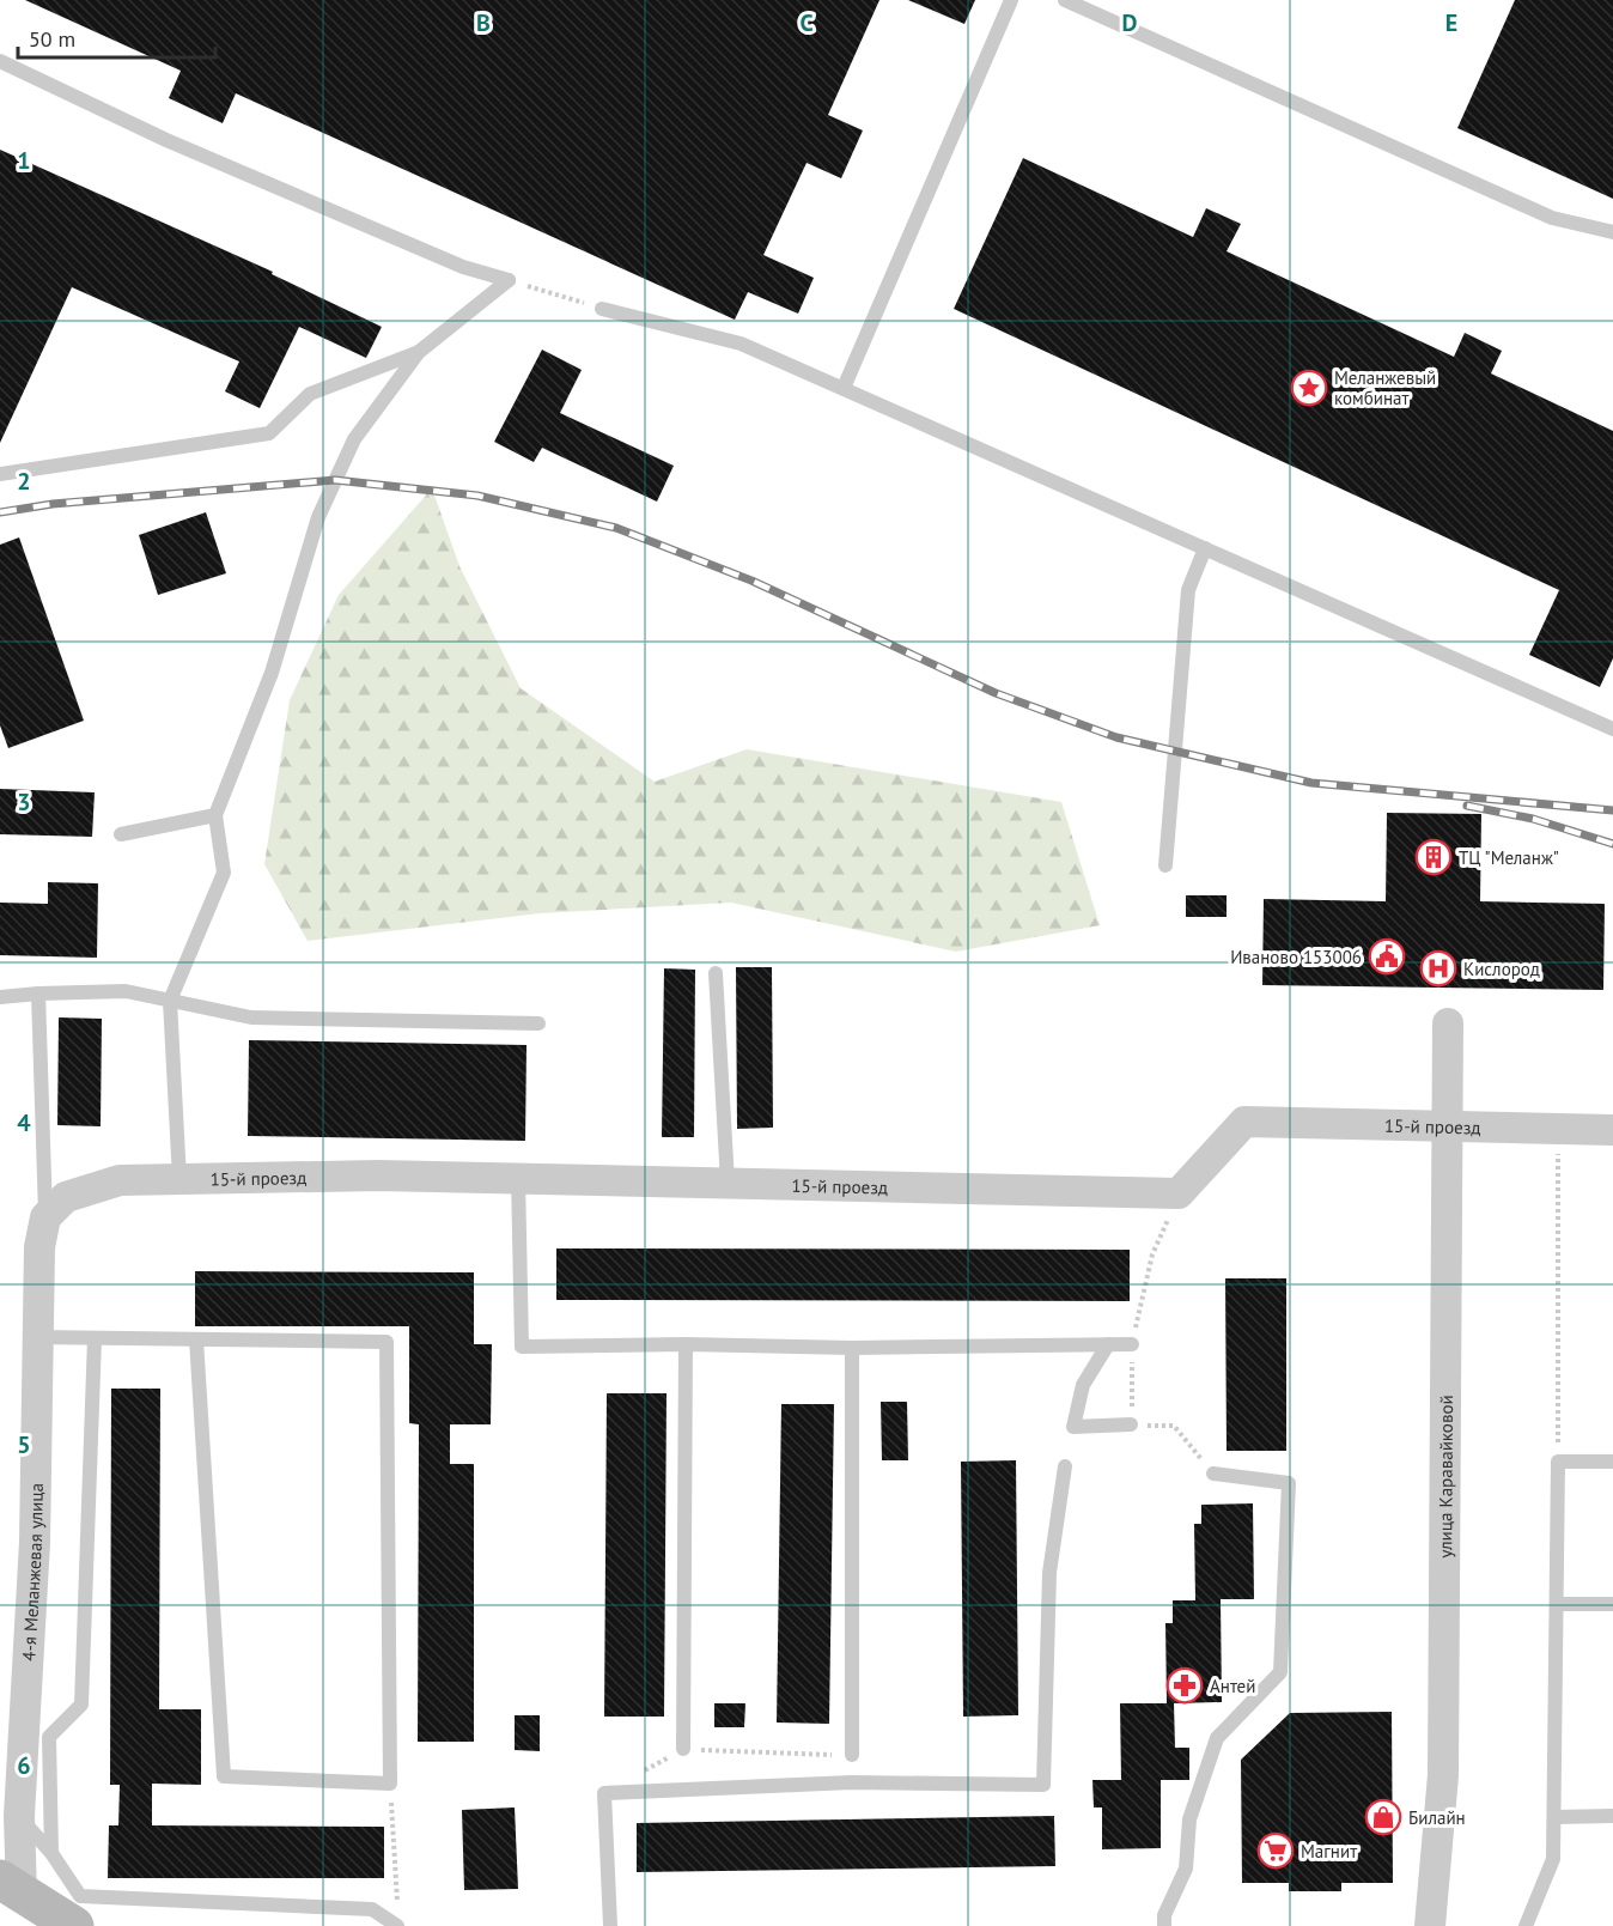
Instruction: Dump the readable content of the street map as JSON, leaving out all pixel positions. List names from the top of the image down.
{
  "streets": {
    "street": ["15-й проезд", "улица Каравайковой", "4-я Меланжевая улица"]
  },
  "crossings": [
    ["15-й проезд", "улица Каравайковой"],
    ["15-й проезд", "4-я Меланжевая улица"]
  ],
  "places": {
    "place": ["Меланжевый комбинат"],
    "building": ["ТЦ \"Меланж\""],
    "public building": ["Иваново 153006"],
    "hospital": ["Кислород"],
    "pharmacy": ["Антей"],
    "shop": ["Билайн"],
    "supermarket": ["Магнит"]
  },
  "scale_bar": "50 m",
  "grid": {
    "columns": [
      "B",
      "C",
      "D",
      "E"
    ],
    "rows": [
      "1",
      "2",
      "3",
      "4",
      "5",
      "6"
    ]
  }
}
